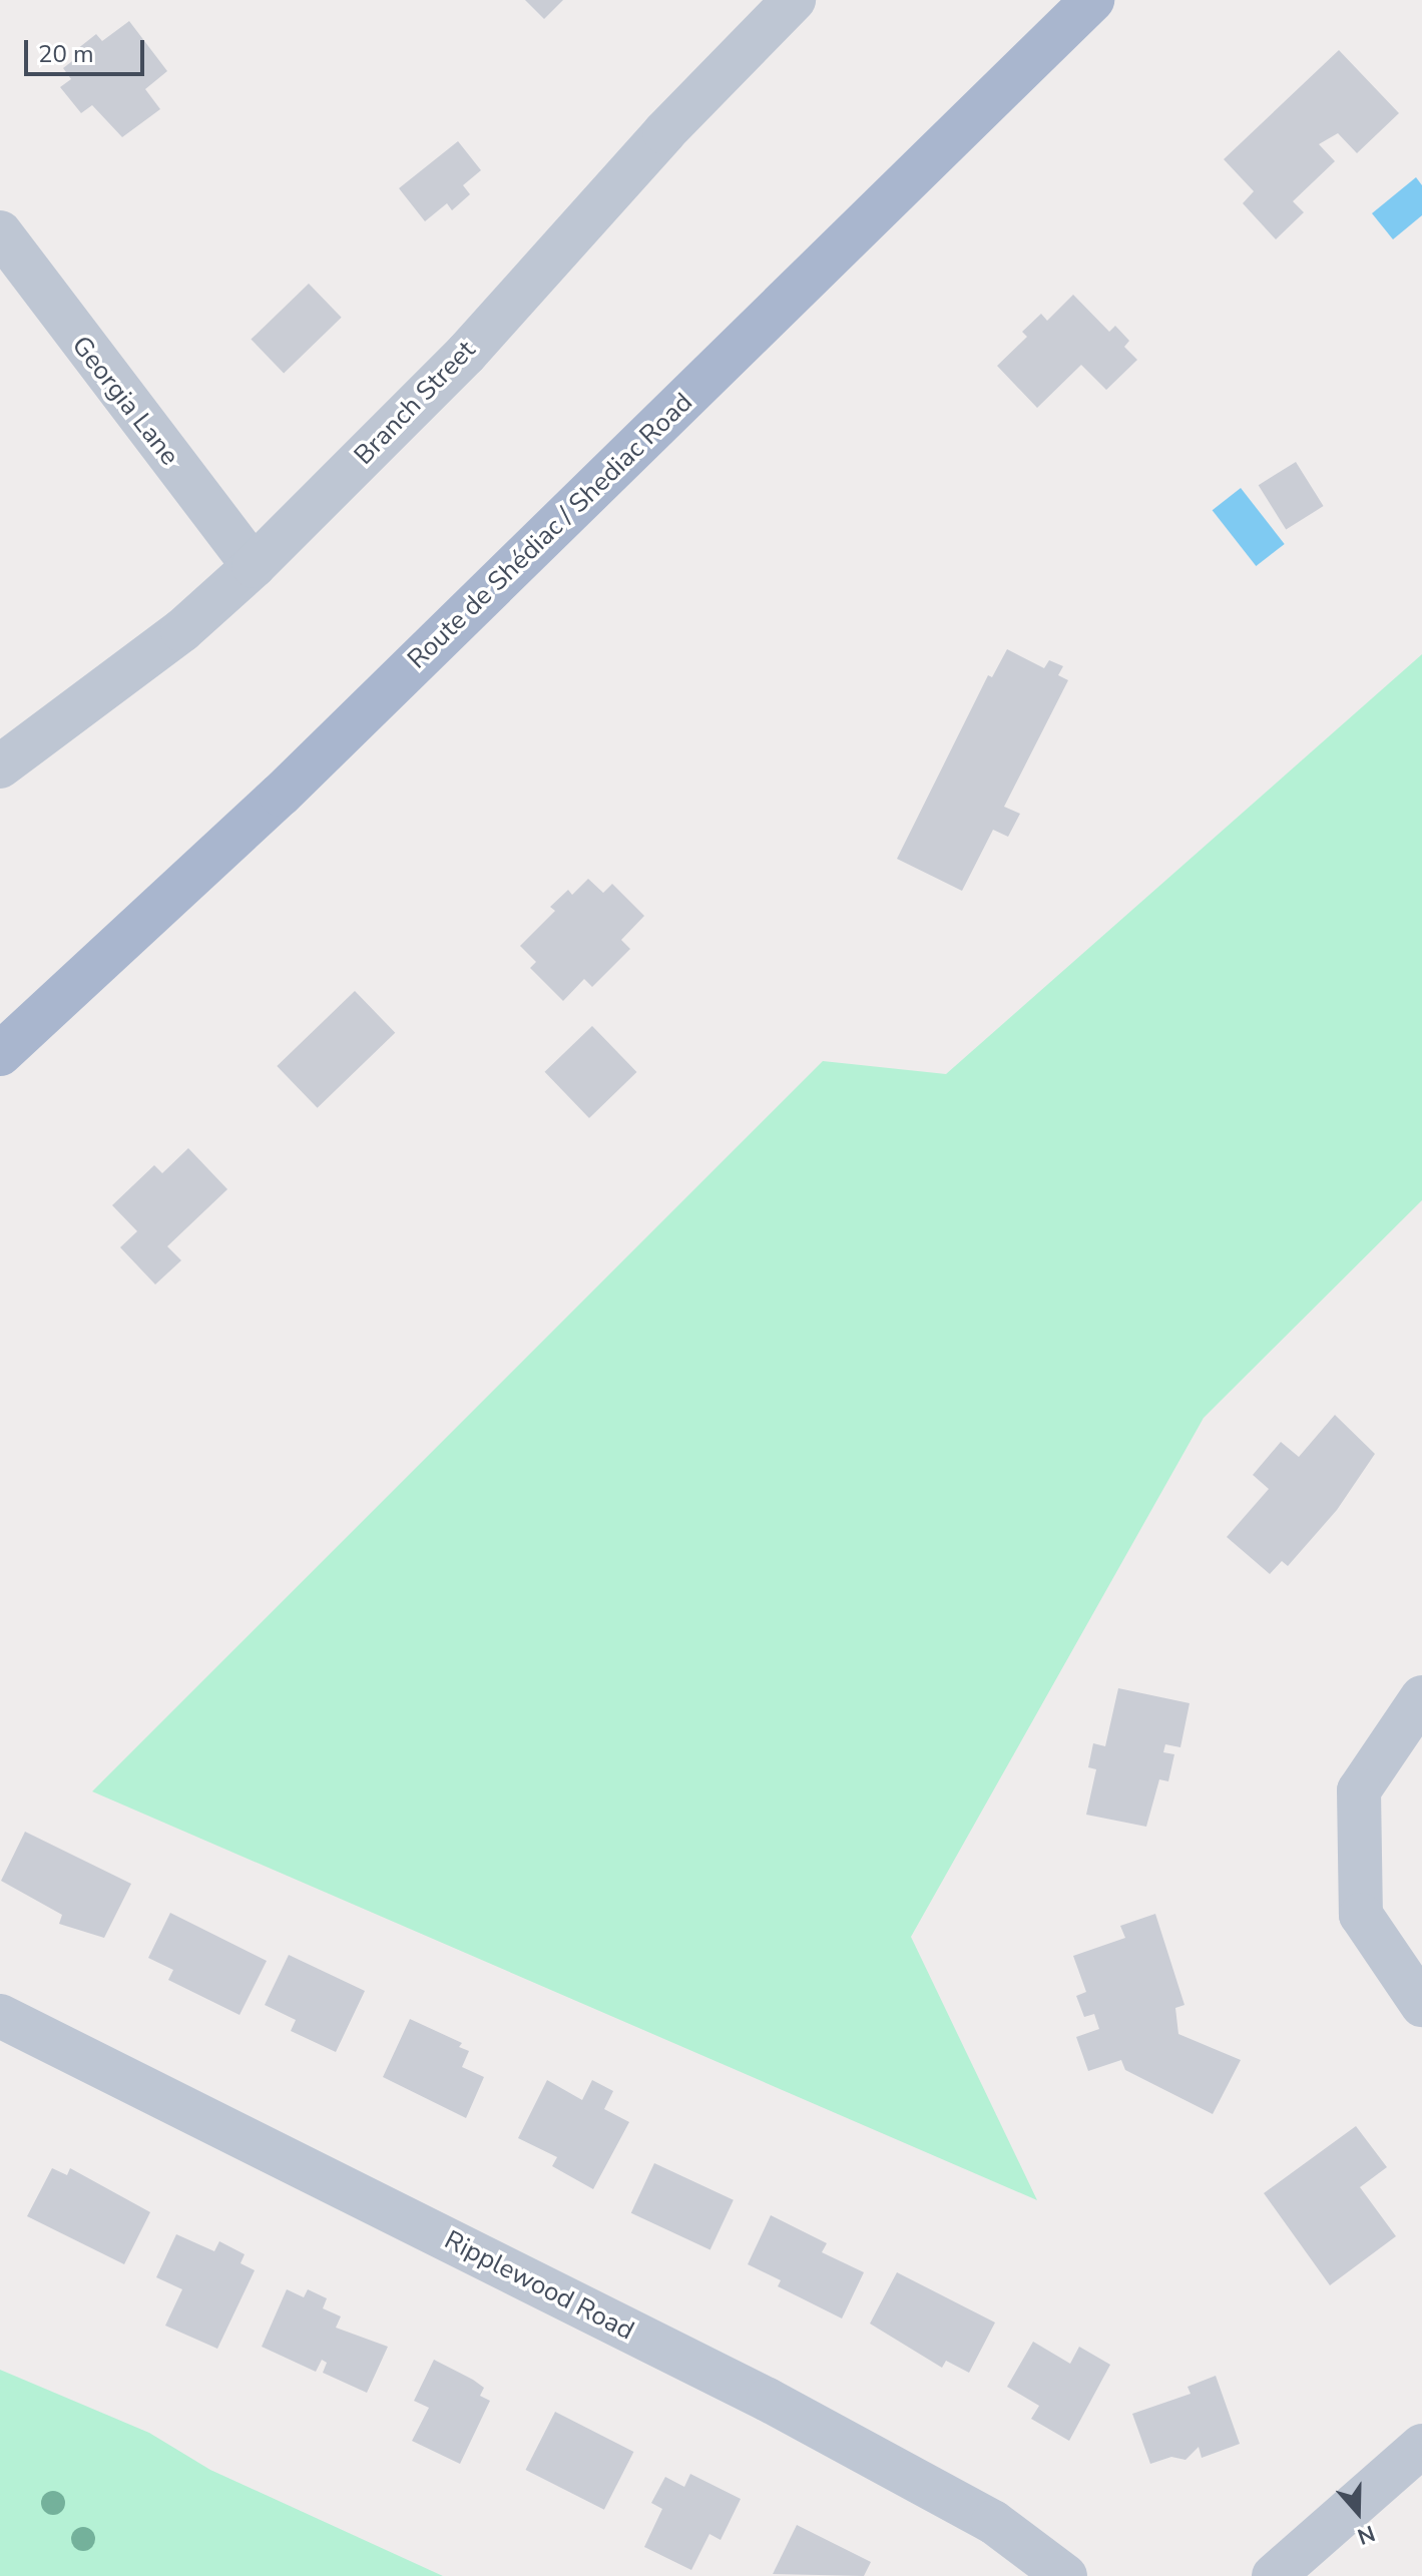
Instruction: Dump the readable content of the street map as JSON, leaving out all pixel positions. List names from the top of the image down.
{
  "streets": {
    "main road": ["Route de Shédiac / Shediac Road"],
    "street": ["Georgia Lane", "Branch Street", "Ripplewood Road"]
  },
  "crossings": [
    ["Georgia Lane", "Branch Street"]
  ],
  "scale_bar": "20 m",
  "north": "bottom"
}
